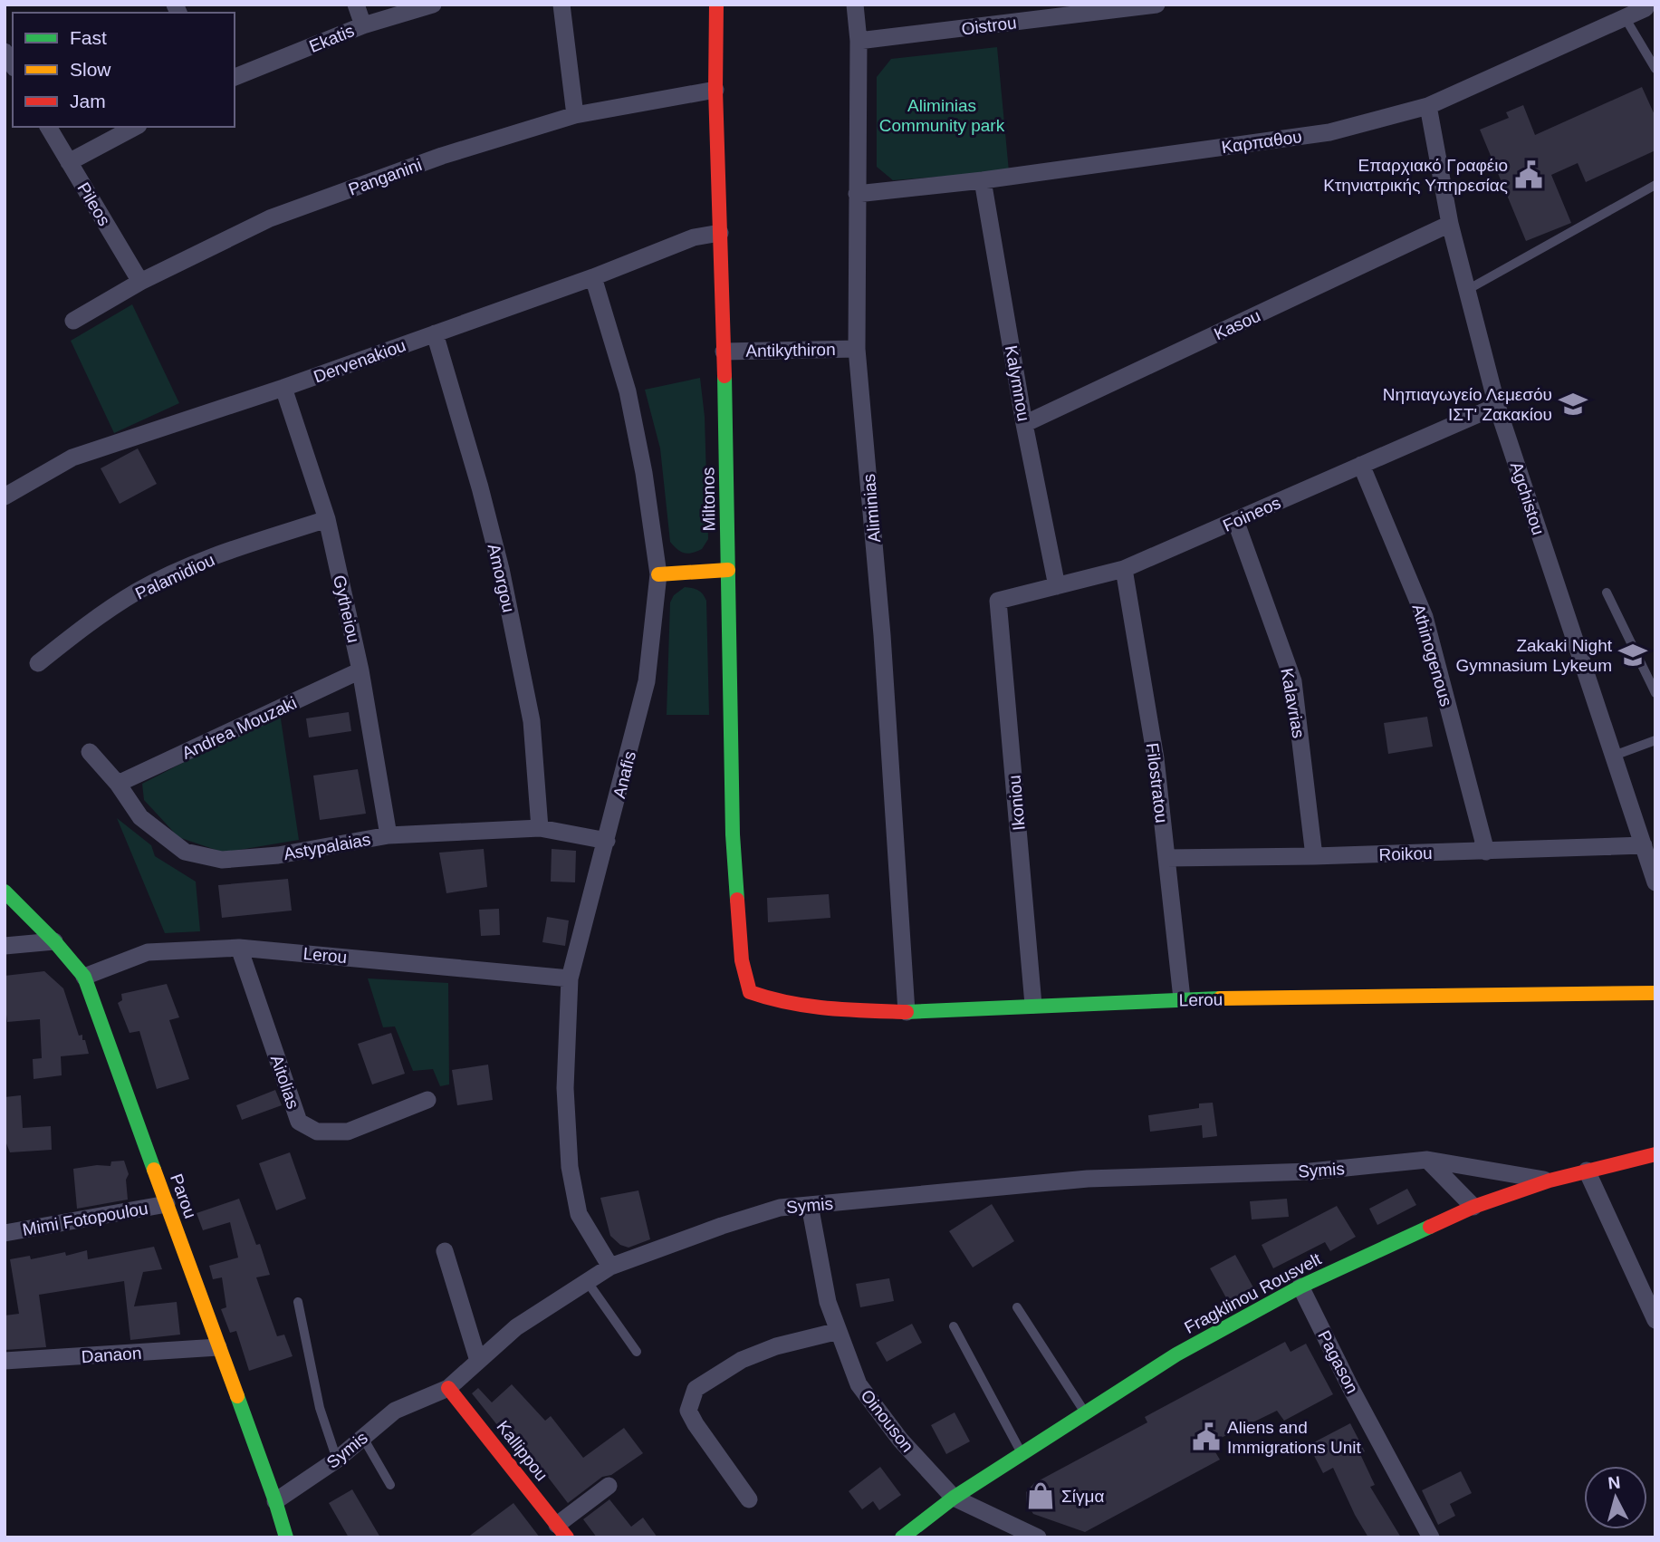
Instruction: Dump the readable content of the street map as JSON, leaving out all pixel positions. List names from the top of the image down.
{
  "streets": {
    "street": [
      "Oistrou",
      "Ekatis",
      "Καρπαθου",
      "Panganini",
      "Pileos",
      "Kasou",
      "Antikythiron",
      "Dervenakiou",
      "Kalymnou",
      "Agchistou",
      "Miltonos",
      "Aliminias",
      "Foineos",
      "Palamidiou",
      "Amorgou",
      "Gytheiou",
      "Athinogenous",
      "Kalavrias",
      "Andrea Mouzaki",
      "Anafis",
      "Filostratou",
      "Ikoniou",
      "Astypalaias",
      "Roikou",
      "Lerou",
      "Aitolias",
      "Symis",
      "Parou",
      "Mimi Fotopoulou",
      "Fragklinou Rousvelt",
      "Danaon",
      "Pagason",
      "Oinouson",
      "Kallippou"
    ]
  },
  "crossings": [
    ["Oistrou", "Aliminias"],
    ["Καρπαθου", "Kalymnou"],
    ["Καρπαθου", "Agchistou"],
    ["Καρπαθου", "Aliminias"],
    ["Panganini", "Pileos"],
    ["Panganini", "Miltonos"],
    ["Kasou", "Kalymnou"],
    ["Kasou", "Agchistou"],
    ["Antikythiron", "Miltonos"],
    ["Antikythiron", "Aliminias"],
    ["Dervenakiou", "Miltonos"],
    ["Dervenakiou", "Amorgou"],
    ["Dervenakiou", "Gytheiou"],
    ["Dervenakiou", "Anafis"],
    ["Kalymnou", "Foineos"],
    ["Agchistou", "Foineos"],
    ["Agchistou", "Roikou"],
    ["Miltonos", "Lerou"],
    ["Aliminias", "Lerou"],
    ["Foineos", "Athinogenous"],
    ["Foineos", "Kalavrias"],
    ["Foineos", "Filostratou"],
    ["Foineos", "Ikoniou"],
    ["Palamidiou", "Gytheiou"],
    ["Amorgou", "Astypalaias"],
    ["Gytheiou", "Andrea Mouzaki"],
    ["Gytheiou", "Astypalaias"],
    ["Athinogenous", "Roikou"],
    ["Kalavrias", "Roikou"],
    ["Andrea Mouzaki", "Astypalaias"],
    ["Anafis", "Astypalaias"],
    ["Anafis", "Lerou"],
    ["Anafis", "Symis"],
    ["Filostratou", "Roikou"],
    ["Filostratou", "Lerou"],
    ["Ikoniou", "Lerou"],
    ["Lerou", "Aitolias"],
    ["Lerou", "Parou"],
    ["Symis", "Parou"],
    ["Symis", "Fragklinou Rousvelt"],
    ["Symis", "Oinouson"],
    ["Symis", "Kallippou"],
    ["Parou", "Mimi Fotopoulou"],
    ["Parou", "Danaon"],
    ["Fragklinou Rousvelt", "Pagason"],
    ["Fragklinou Rousvelt", "Oinouson"]
  ],
  "parks": ["Aliminias Community park"],
  "places": {
    "public building": ["Επαρχιακό Γραφέιο Κτηνιατρικής Υπηρεσίας", "Aliens and Immigrations Unit"],
    "school or university": ["Νηπιαγωγείο Λεμεσόυ ΙΣΤ' Ζακακίου", "Zakaki Night Gymnasium Lykeum"],
    "shop": ["Σίγμα"]
  },
  "legend": ["Fast", "Slow", "Jam"],
  "north": "top"
}
